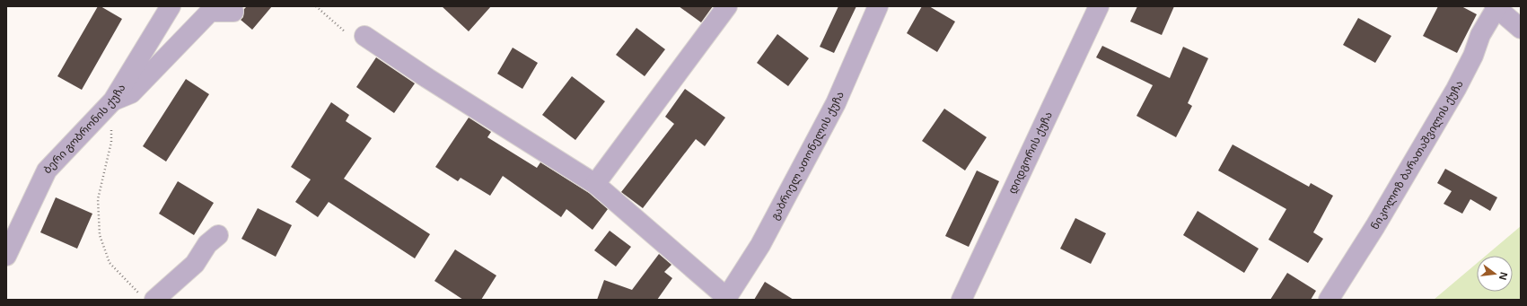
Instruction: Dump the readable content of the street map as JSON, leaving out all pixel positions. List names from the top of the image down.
{
  "streets": {
    "street": [
      "ბერი გობრონის ქუჩა",
      "დიდგორის ქუჩა",
      "ნიკოლოზ ბარათაშვილის ქუჩა",
      "გაბრიელ ათონელის ქუჩა"
    ]
  },
  "north": "right"
}
